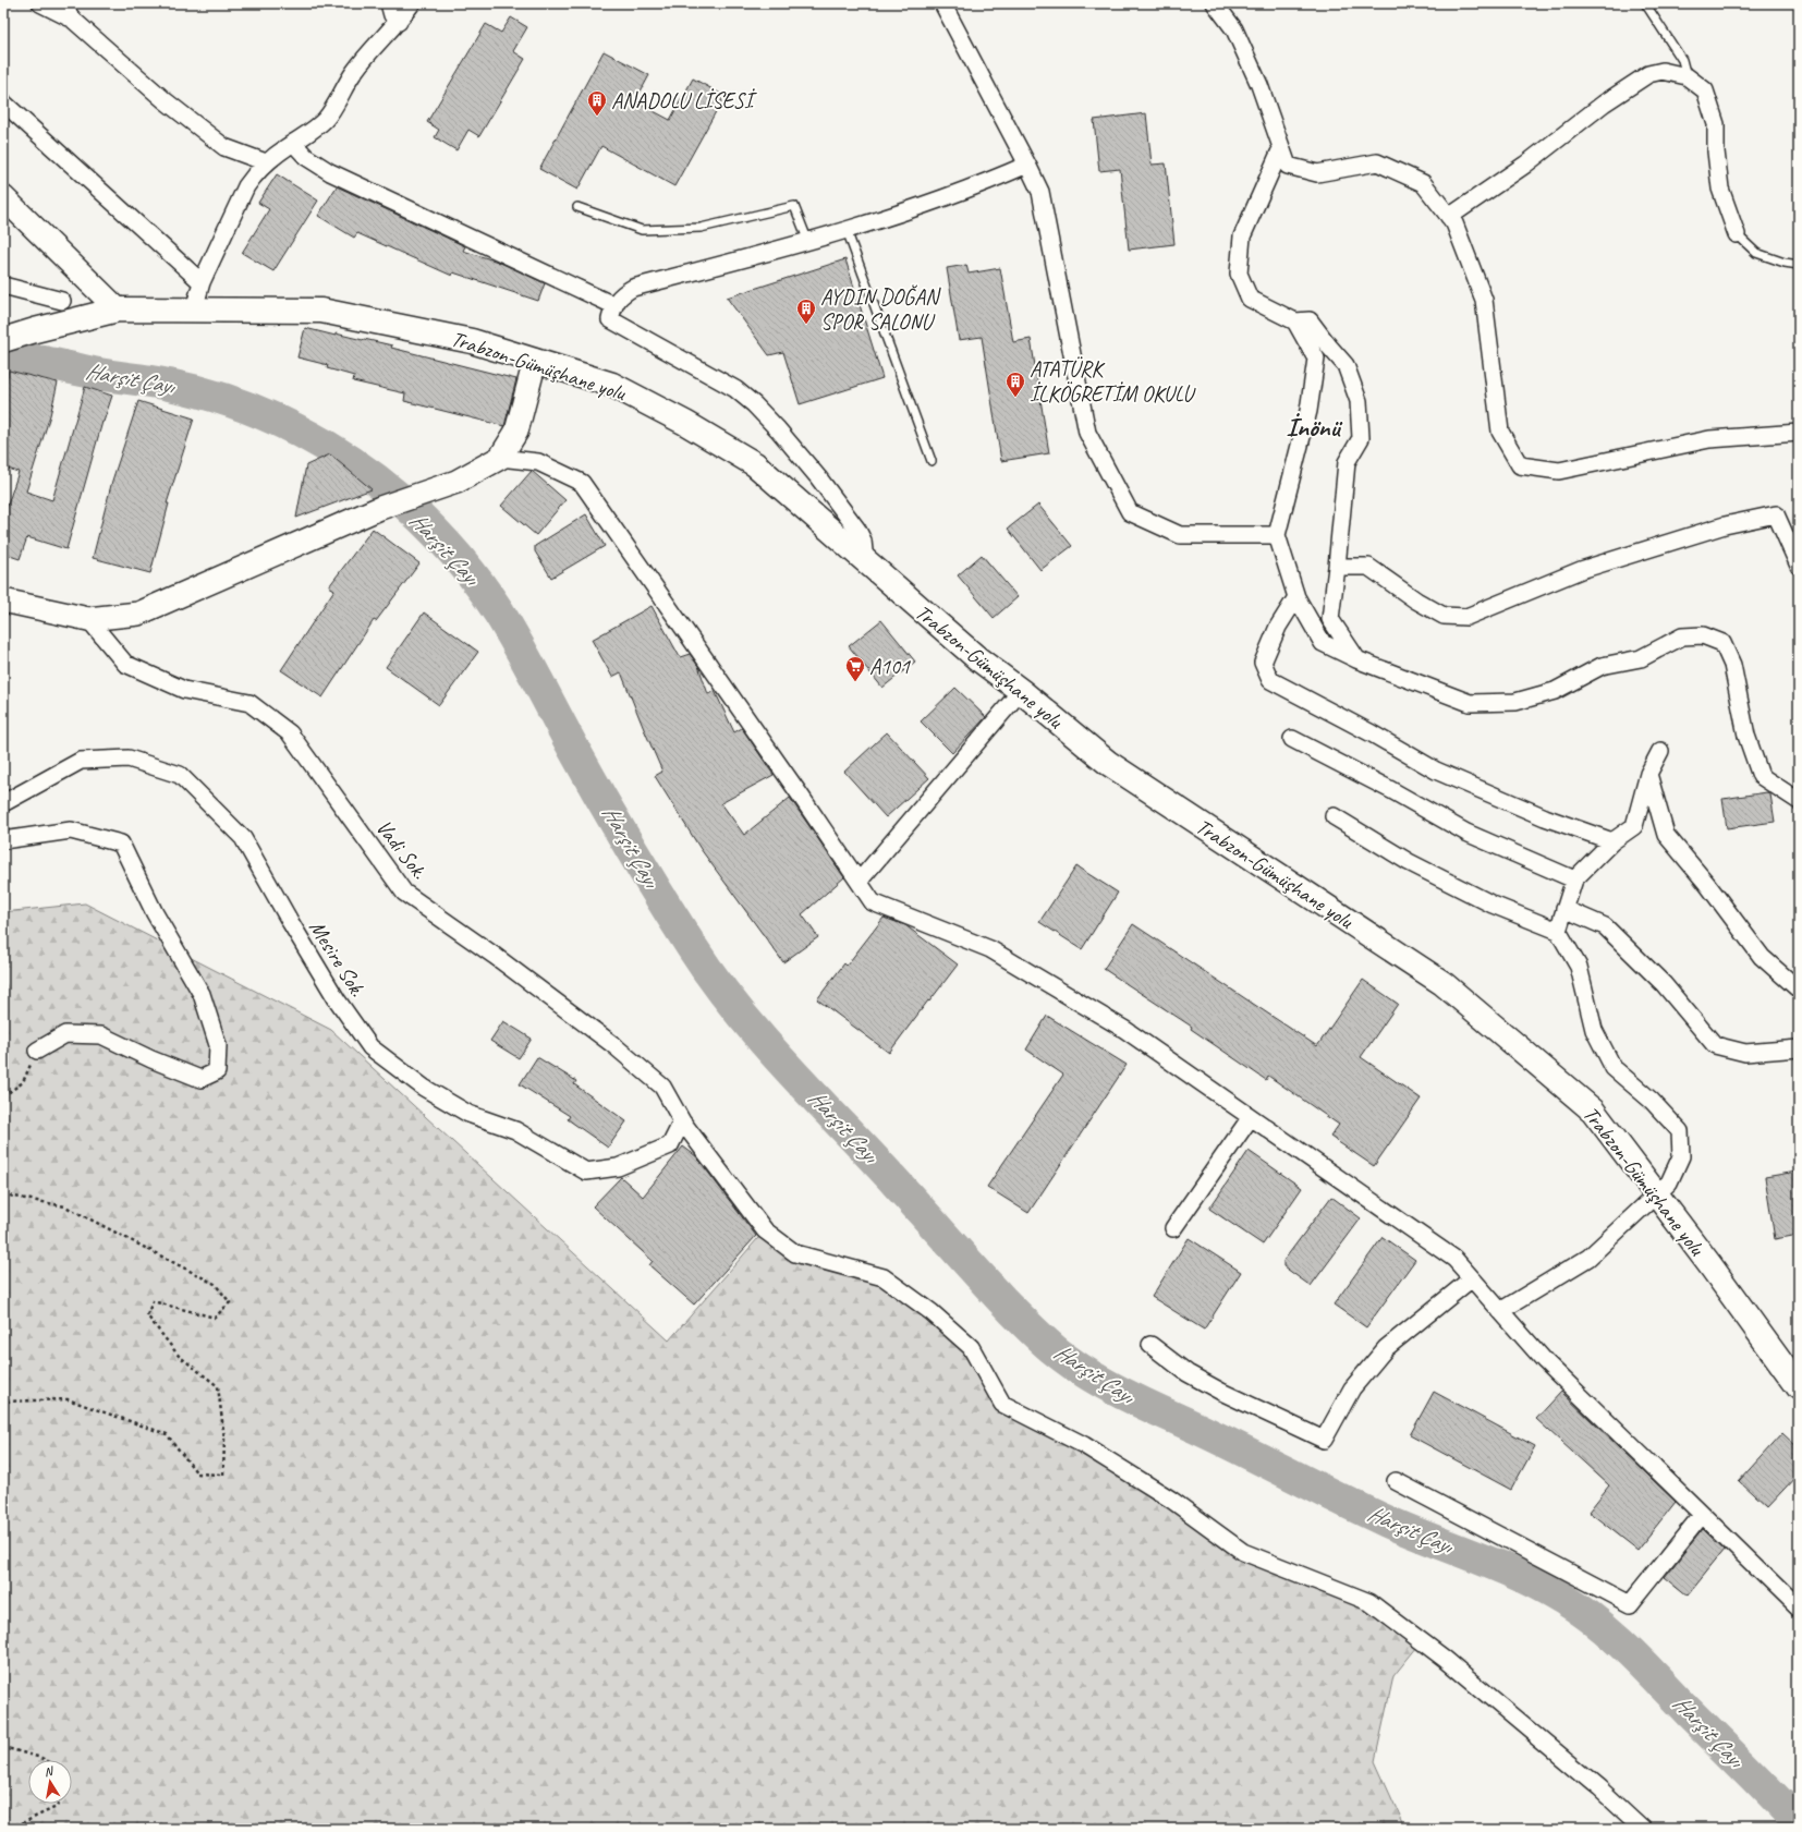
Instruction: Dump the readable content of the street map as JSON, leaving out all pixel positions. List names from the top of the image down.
{
  "streets": {
    "main road": ["Trabzon-Gümüşhane yolu"],
    "street": ["Vadi Sok.", "Mesire Sok."]
  },
  "crossings": [
    ["Vadi Sok.", "Mesire Sok."]
  ],
  "districts": ["İnönü"],
  "water": ["Harşit Çayı"],
  "places": {
    "building": ["ANADOLU LİSESİ", "AYDIN DOĞAN SPOR SALONU", "ATATÜRK İLKÖGRETİM OKULU"],
    "supermarket": ["A101"]
  },
  "north": "top"
}
